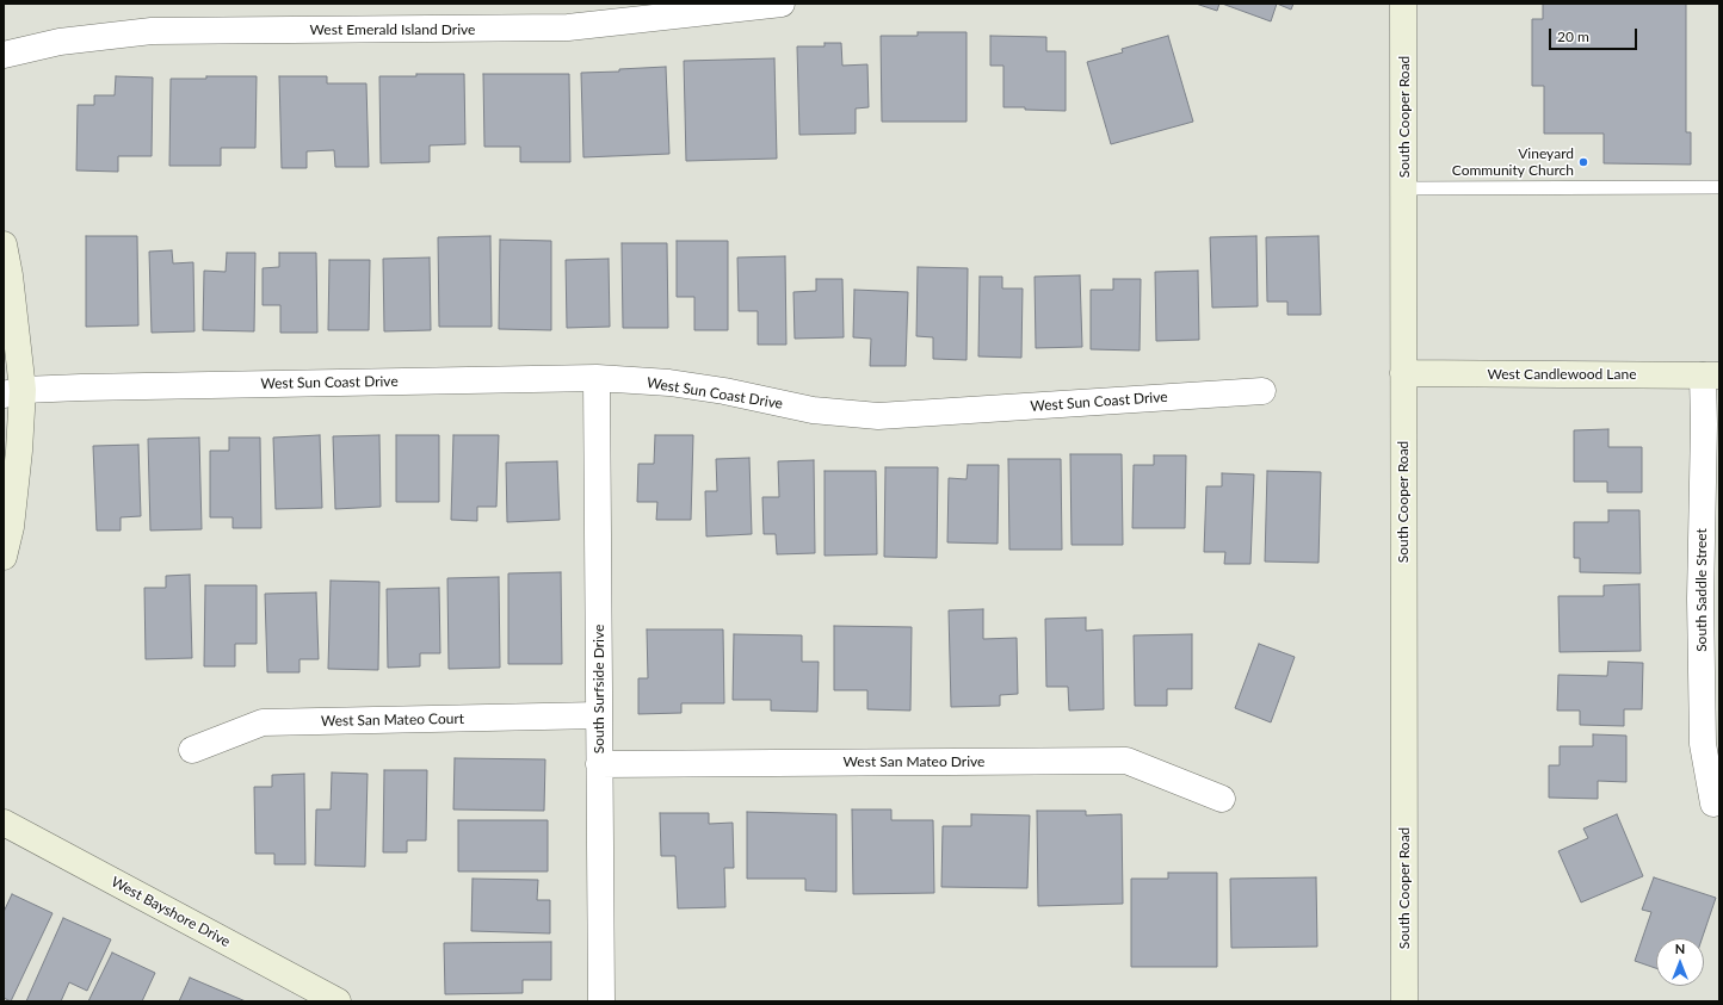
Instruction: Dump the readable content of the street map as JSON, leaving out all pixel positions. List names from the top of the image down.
{
  "streets": {
    "main road": ["South Cooper Road", "West Candlewood Lane", "West Bayshore Drive"],
    "street": [
      "West Emerald Island Drive",
      "West Sun Coast Drive",
      "South Saddle Street",
      "South Surfside Drive",
      "West San Mateo Court",
      "West San Mateo Drive"
    ]
  },
  "crossings": [
    ["South Cooper Road", "West Candlewood Lane"],
    ["West Candlewood Lane", "South Saddle Street"],
    ["West Sun Coast Drive", "South Surfside Drive"],
    ["South Surfside Drive", "West San Mateo Court"],
    ["South Surfside Drive", "West San Mateo Drive"]
  ],
  "places": ["Vineyard Community Church"],
  "scale_bar": "20 m",
  "north": "top"
}
